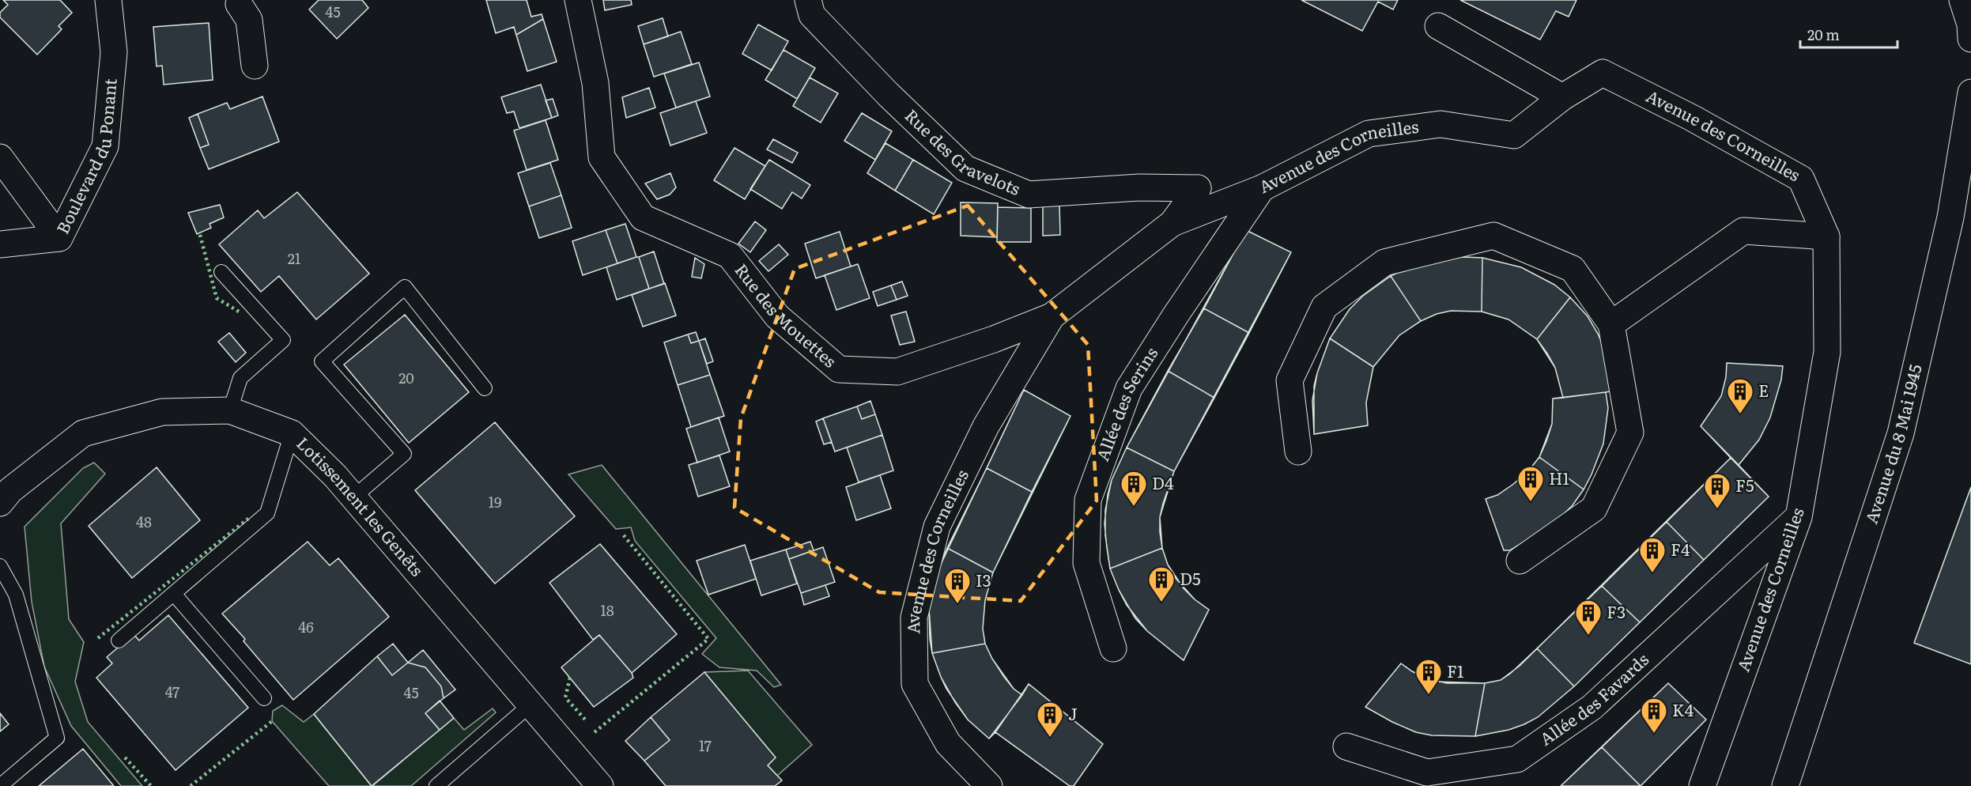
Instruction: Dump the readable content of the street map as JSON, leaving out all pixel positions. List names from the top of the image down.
{
  "streets": {
    "street": [
      "Avenue des Corneilles",
      "Rue des Gravelots",
      "Boulevard du Ponant",
      "Rue des Mouettes",
      "Allée des Serins",
      "Avenue du 8 Mai 1945",
      "Lotissement les Genêts",
      "Allée des Favards"
    ]
  },
  "crossings": [
    ["Avenue des Corneilles", "Rue des Mouettes"],
    ["Avenue des Corneilles", "Allée des Serins"],
    ["Avenue des Corneilles", "Allée des Favards"],
    ["Rue des Gravelots", "Rue des Mouettes"]
  ],
  "places": {
    "building": [
      "E",
      "H1",
      "D4",
      "F5",
      "F4",
      "D5",
      "I3",
      "F3",
      "F1",
      "K4",
      "J"
    ]
  },
  "house_numbers": [
    "45",
    "21",
    "20",
    "19",
    "48",
    "18",
    "46",
    "47",
    "45",
    "17"
  ],
  "scale_bar": "20 m"
}
